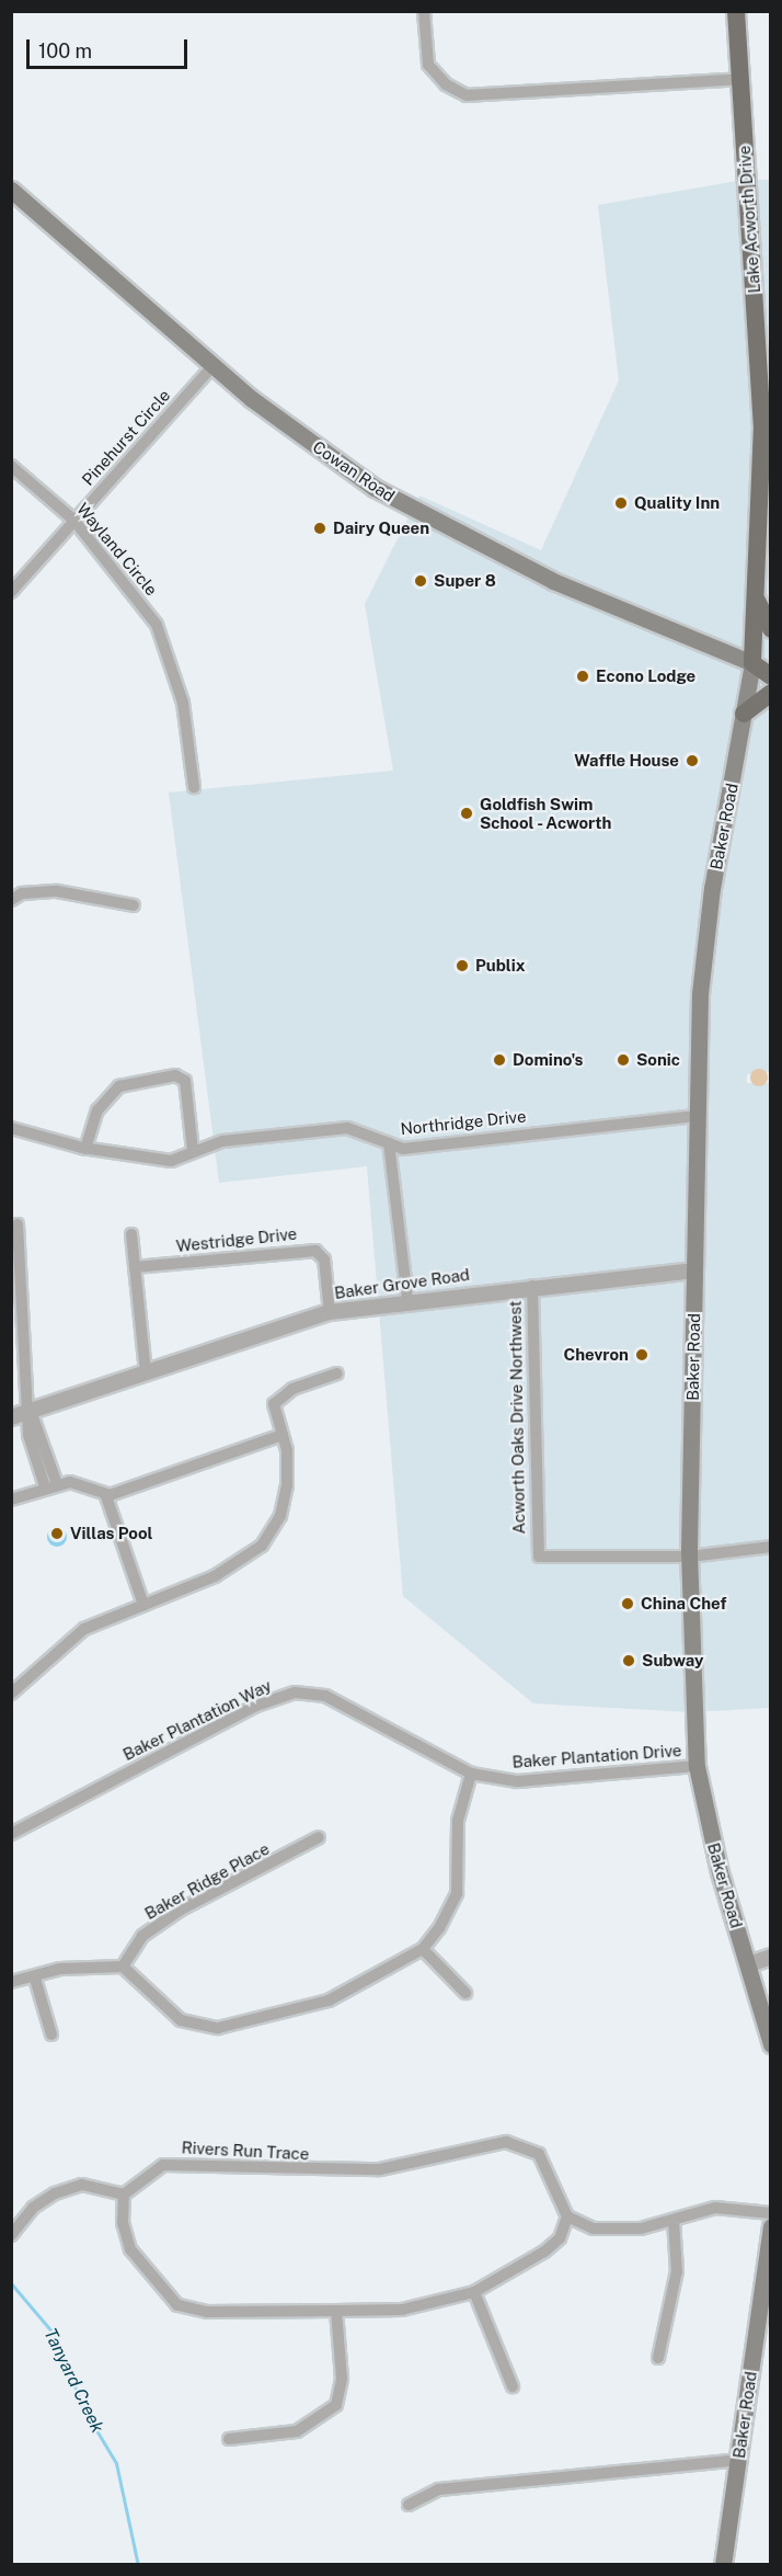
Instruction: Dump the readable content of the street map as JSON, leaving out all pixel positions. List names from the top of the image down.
{
  "streets": {
    "main road": ["Lake Acworth Drive", "Cowan Road", "Baker Road"],
    "street": [
      "Pinehurst Circle",
      "Wayland Circle",
      "Northridge Drive",
      "Westridge Drive",
      "Baker Grove Road",
      "Acworth Oaks Drive Northwest",
      "Baker Plantation Way",
      "Baker Plantation Drive",
      "Baker Ridge Place",
      "Rivers Run Trace"
    ]
  },
  "crossings": [
    ["Lake Acworth Drive", "Cowan Road"],
    ["Lake Acworth Drive", "Baker Road"],
    ["Pinehurst Circle", "Cowan Road"],
    ["Pinehurst Circle", "Wayland Circle"],
    ["Cowan Road", "Baker Road"],
    ["Baker Road", "Northridge Drive"],
    ["Baker Road", "Baker Grove Road"],
    ["Baker Road", "Acworth Oaks Drive Northwest"],
    ["Baker Road", "Baker Plantation Drive"],
    ["Northridge Drive", "Baker Grove Road"],
    ["Westridge Drive", "Baker Grove Road"],
    ["Baker Grove Road", "Acworth Oaks Drive Northwest"],
    ["Baker Plantation Way", "Baker Plantation Drive"]
  ],
  "water": ["Tanyard Creek"],
  "places": [
    "Quality Inn",
    "Dairy Queen",
    "Super 8",
    "Econo Lodge",
    "Waffle House",
    "Goldfish Swim School - Acworth",
    "Publix",
    "Domino's",
    "Sonic",
    "Chevron",
    "Villas Pool",
    "China Chef",
    "Subway"
  ],
  "scale_bar": "100 m"
}
